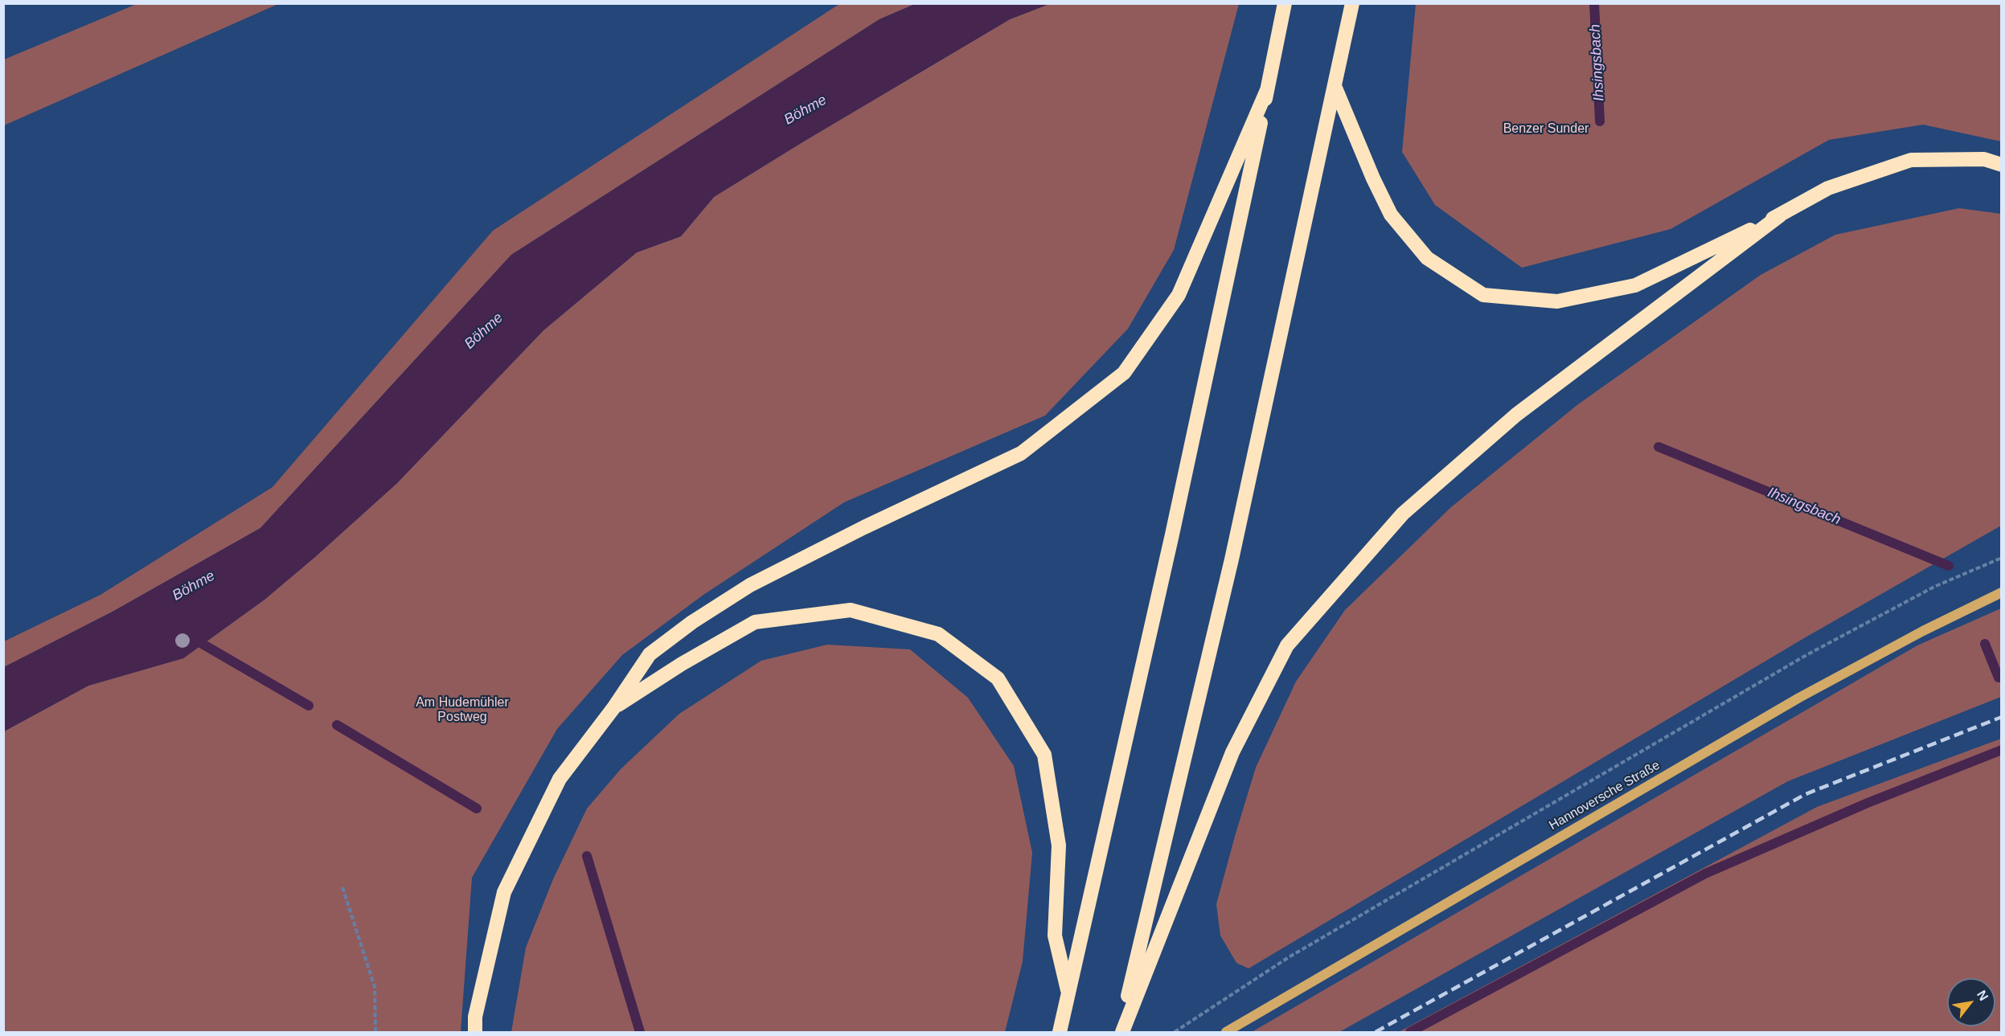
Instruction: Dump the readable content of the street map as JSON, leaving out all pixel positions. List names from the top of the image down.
{
  "streets": {
    "main road": ["Hannoversche Straße"]
  },
  "water": ["Ihsingsbach", "Böhme"],
  "parks": ["Benzer Sunder", "Am Hudemühler Postweg"],
  "north": "top right"
}
